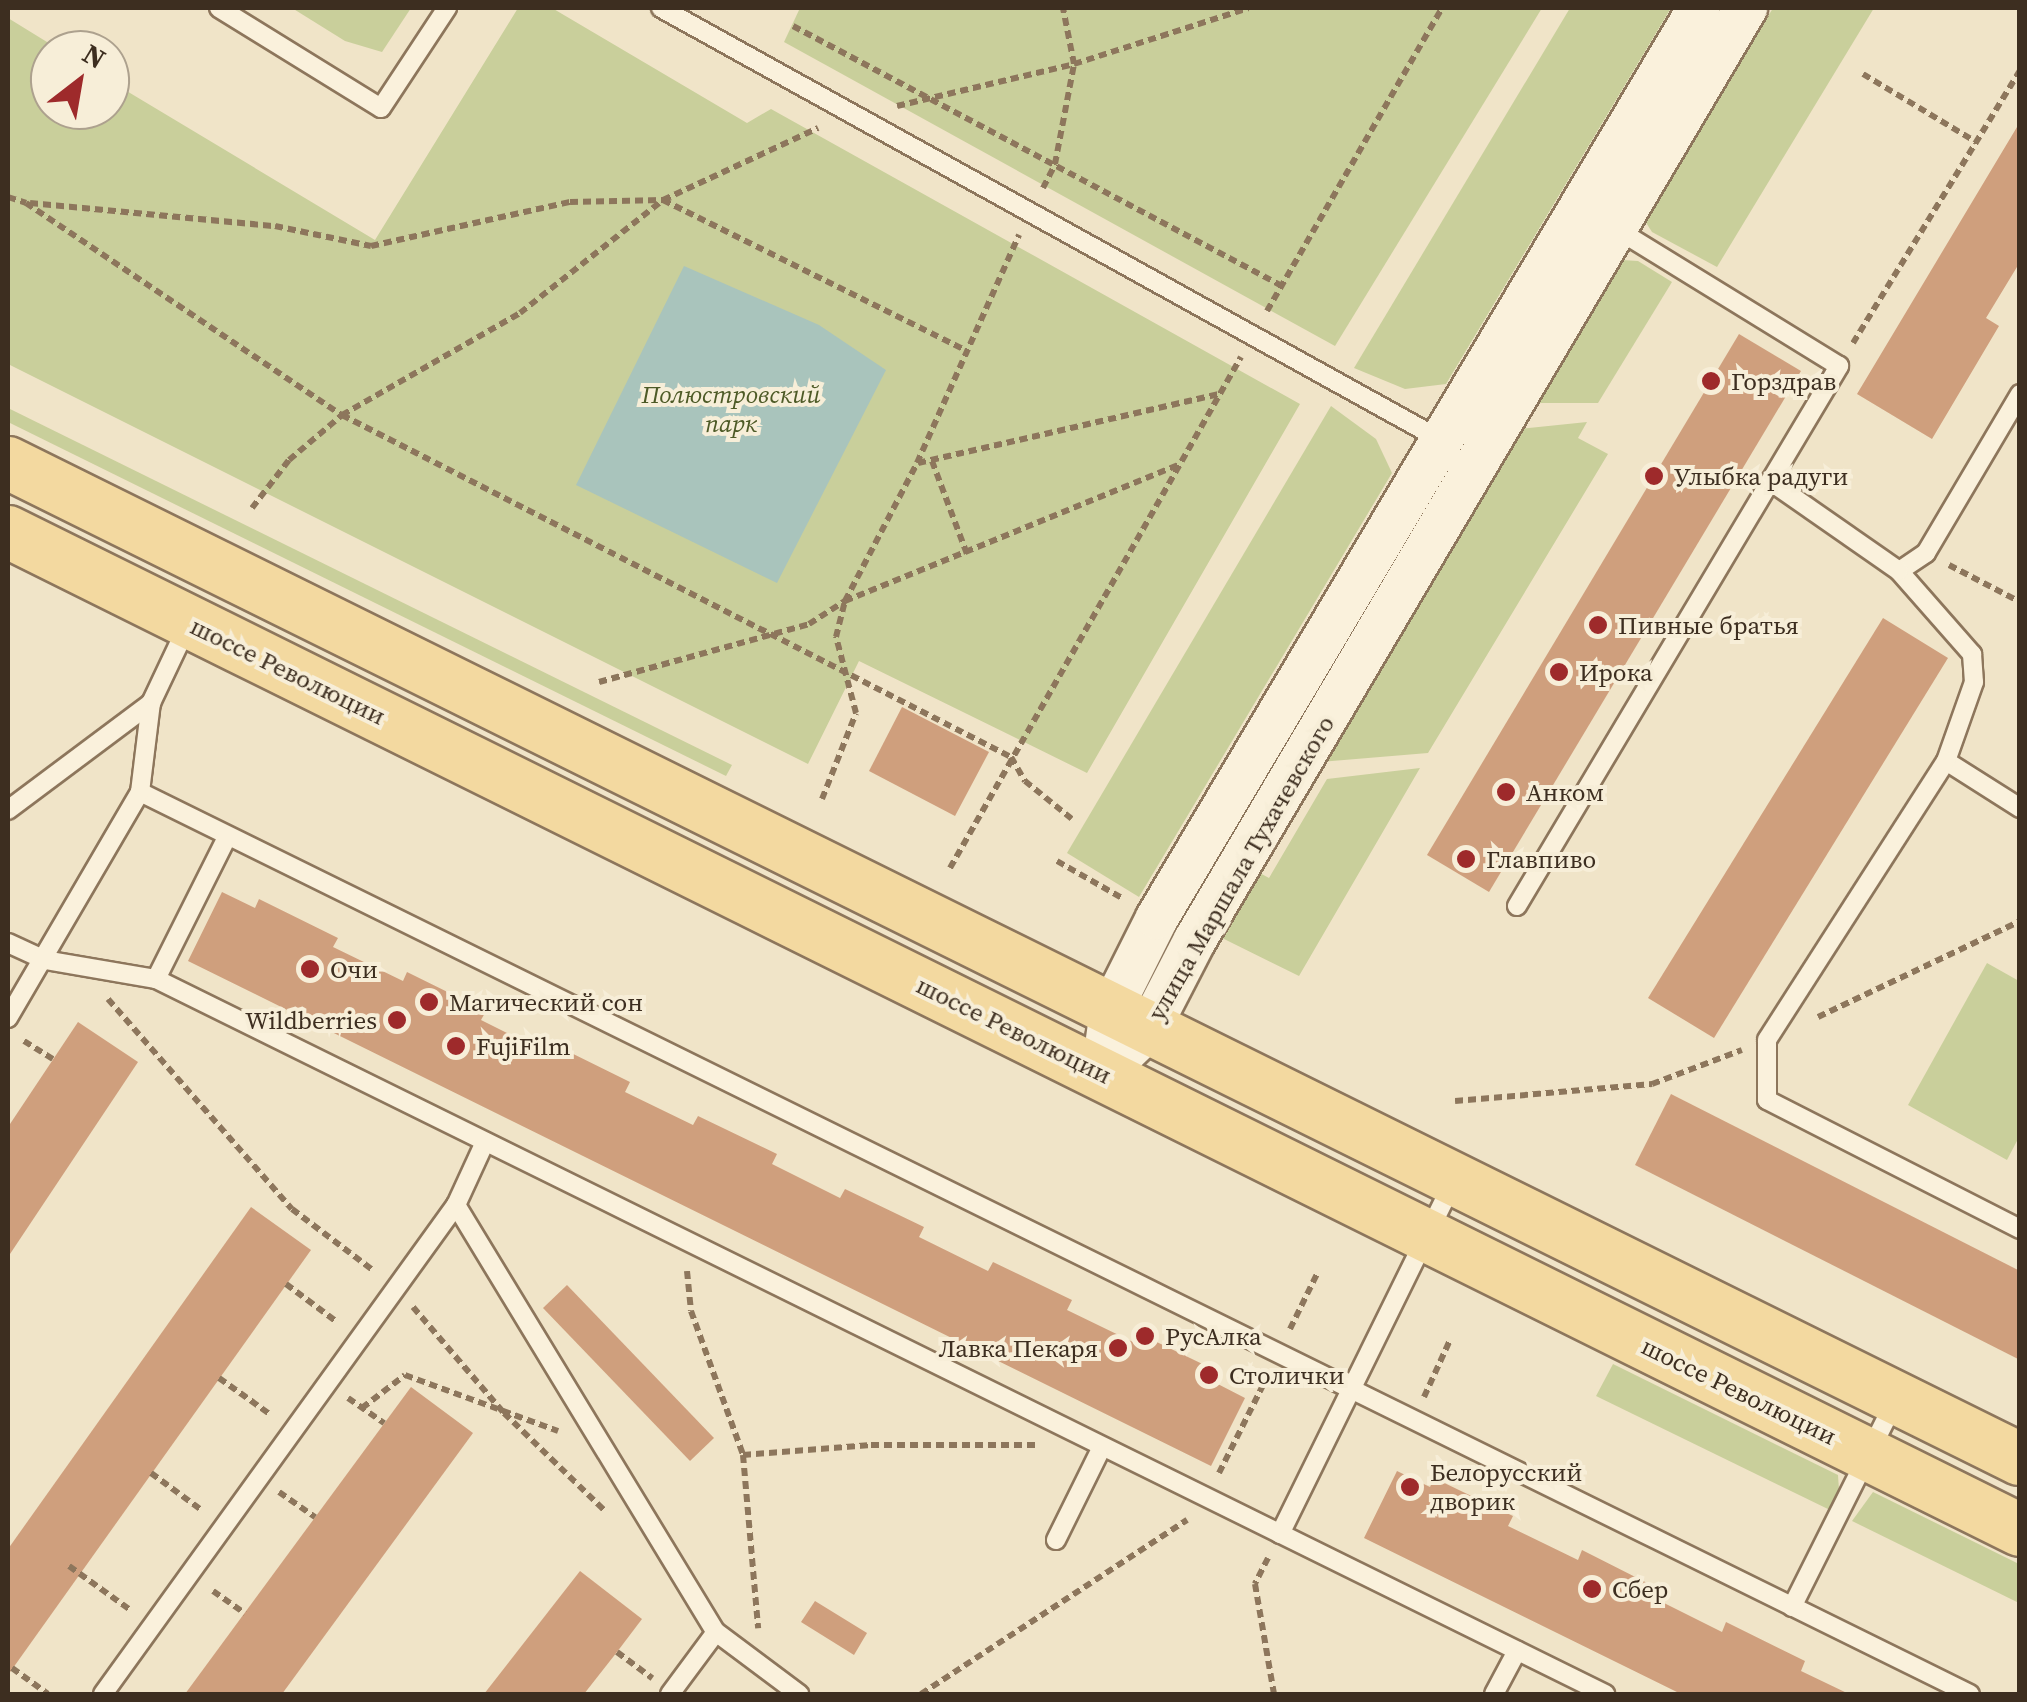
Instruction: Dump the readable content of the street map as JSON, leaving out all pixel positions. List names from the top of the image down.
{
  "streets": {
    "main road": ["шоссе Революции"],
    "street": ["улица Маршала Тухачевского"]
  },
  "crossings": [
    ["шоссе Революции", "улица Маршала Тухачевского"]
  ],
  "parks": ["Полюстровский парк"],
  "places": [
    "Горздрав",
    "Улыбка радуги",
    "Пивные братья",
    "Ирока",
    "Анком",
    "Главпиво",
    "Очи",
    "Магический сон",
    "Wildberries",
    "FujiFilm",
    "РусАлка",
    "Лавка Пекаря",
    "Столички",
    "Белорусский дворик",
    "Сбер"
  ],
  "north": "top right"
}
